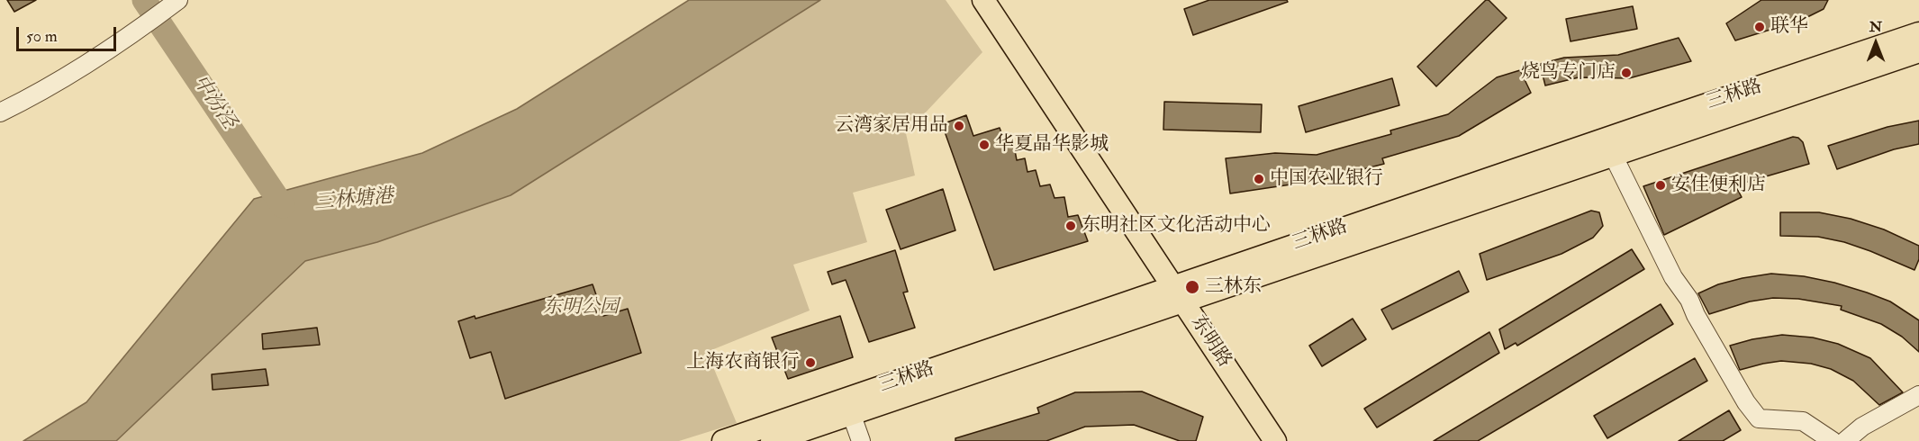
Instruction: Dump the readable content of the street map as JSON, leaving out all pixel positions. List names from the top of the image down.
{
  "streets": {
    "main road": ["三林路", "东明路"]
  },
  "crossings": [
    ["三林路", "东明路"]
  ],
  "water": ["中汾泾", "三林塘港"],
  "parks": ["东明公园"],
  "places": [
    "联华",
    "烧鸟专门店",
    "云湾家居用品",
    "华夏晶华影城",
    "中国农业银行",
    "安佳便利店",
    "东明社区文化活动中心",
    "三林东",
    "上海农商银行"
  ],
  "scale_bar": "50 m",
  "north": "top"
}
